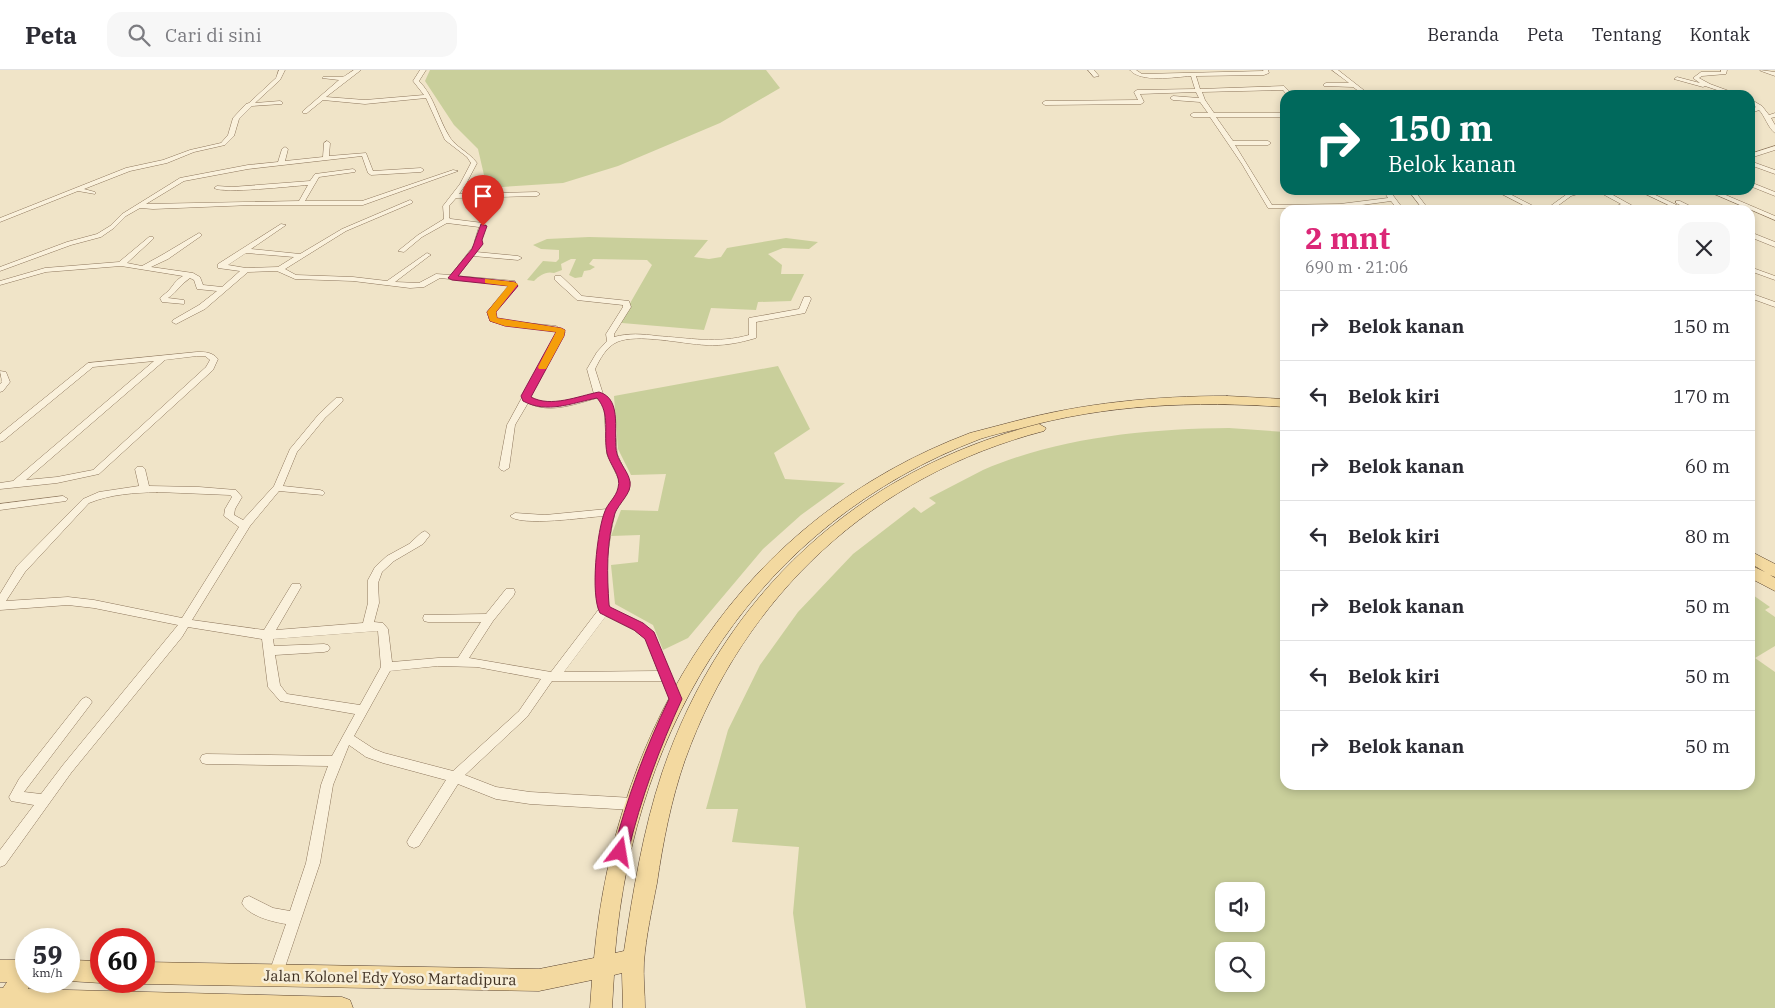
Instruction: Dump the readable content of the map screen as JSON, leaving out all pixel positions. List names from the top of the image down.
{
  "streets": {
    "main road": ["Jalan Kolonel Edy Yoso Martadipura"]
  },
  "page": {
    "header": "Peta",
    "search": "Cari di sini",
    "nav": [
      "Beranda",
      "Peta",
      "Tentang",
      "Kontak"
    ],
    "turn": ["150 m", "Belok kanan"],
    "heading": ["2 mnt", "690 m · 21:06"],
    "list": [
      {
        "name": "Belok kanan",
        "value": "150 m"
      },
      {
        "name": "Belok kiri",
        "value": "170 m"
      },
      {
        "name": "Belok kanan",
        "value": "60 m"
      },
      {
        "name": "Belok kiri",
        "value": "80 m"
      },
      {
        "name": "Belok kanan",
        "value": "50 m"
      },
      {
        "name": "Belok kiri",
        "value": "50 m"
      },
      {
        "name": "Belok kanan",
        "value": "50 m"
      }
    ],
    "speed": "59 km/h",
    "limit": "60"
  }
}
